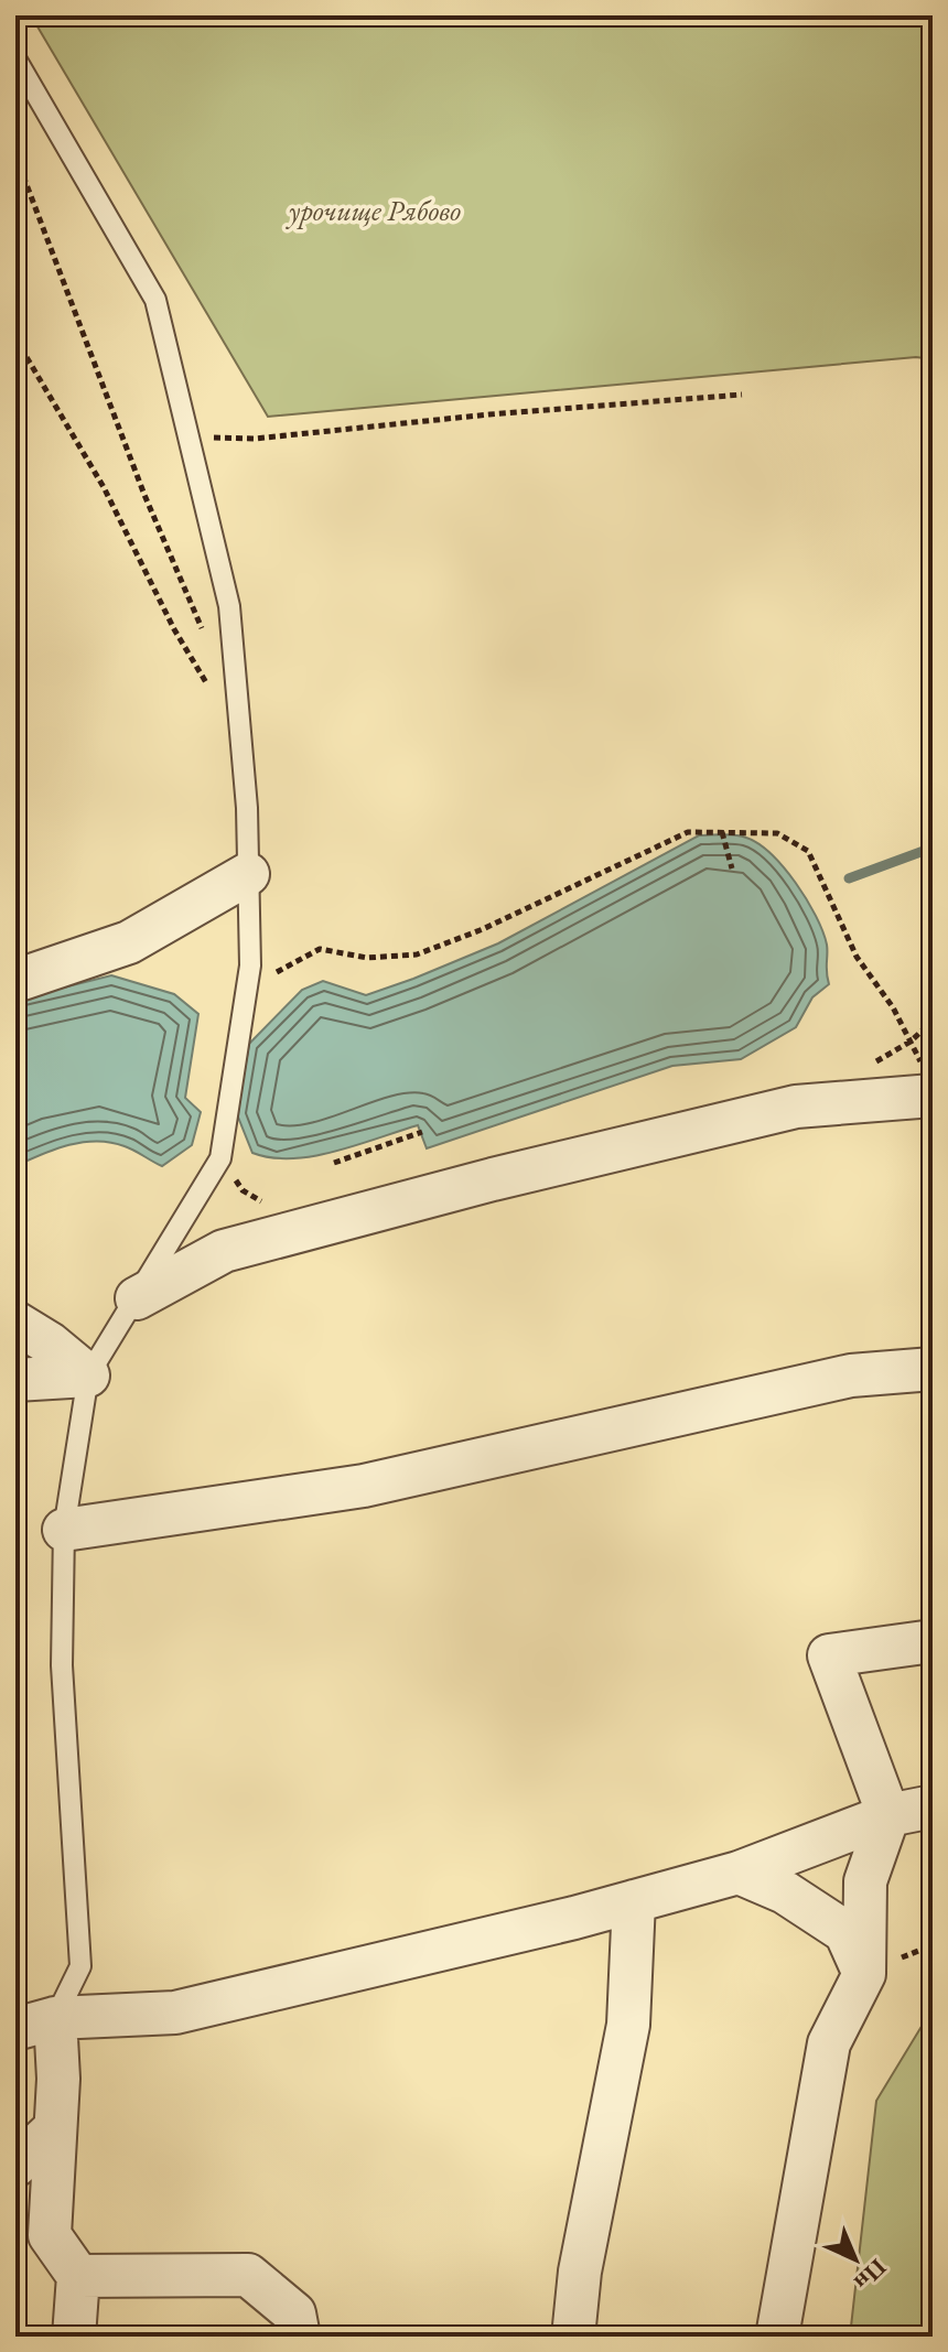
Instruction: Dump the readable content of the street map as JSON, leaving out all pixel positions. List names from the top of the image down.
{
  "parks": ["урочище Рябово"],
  "north": "bottom right"
}
